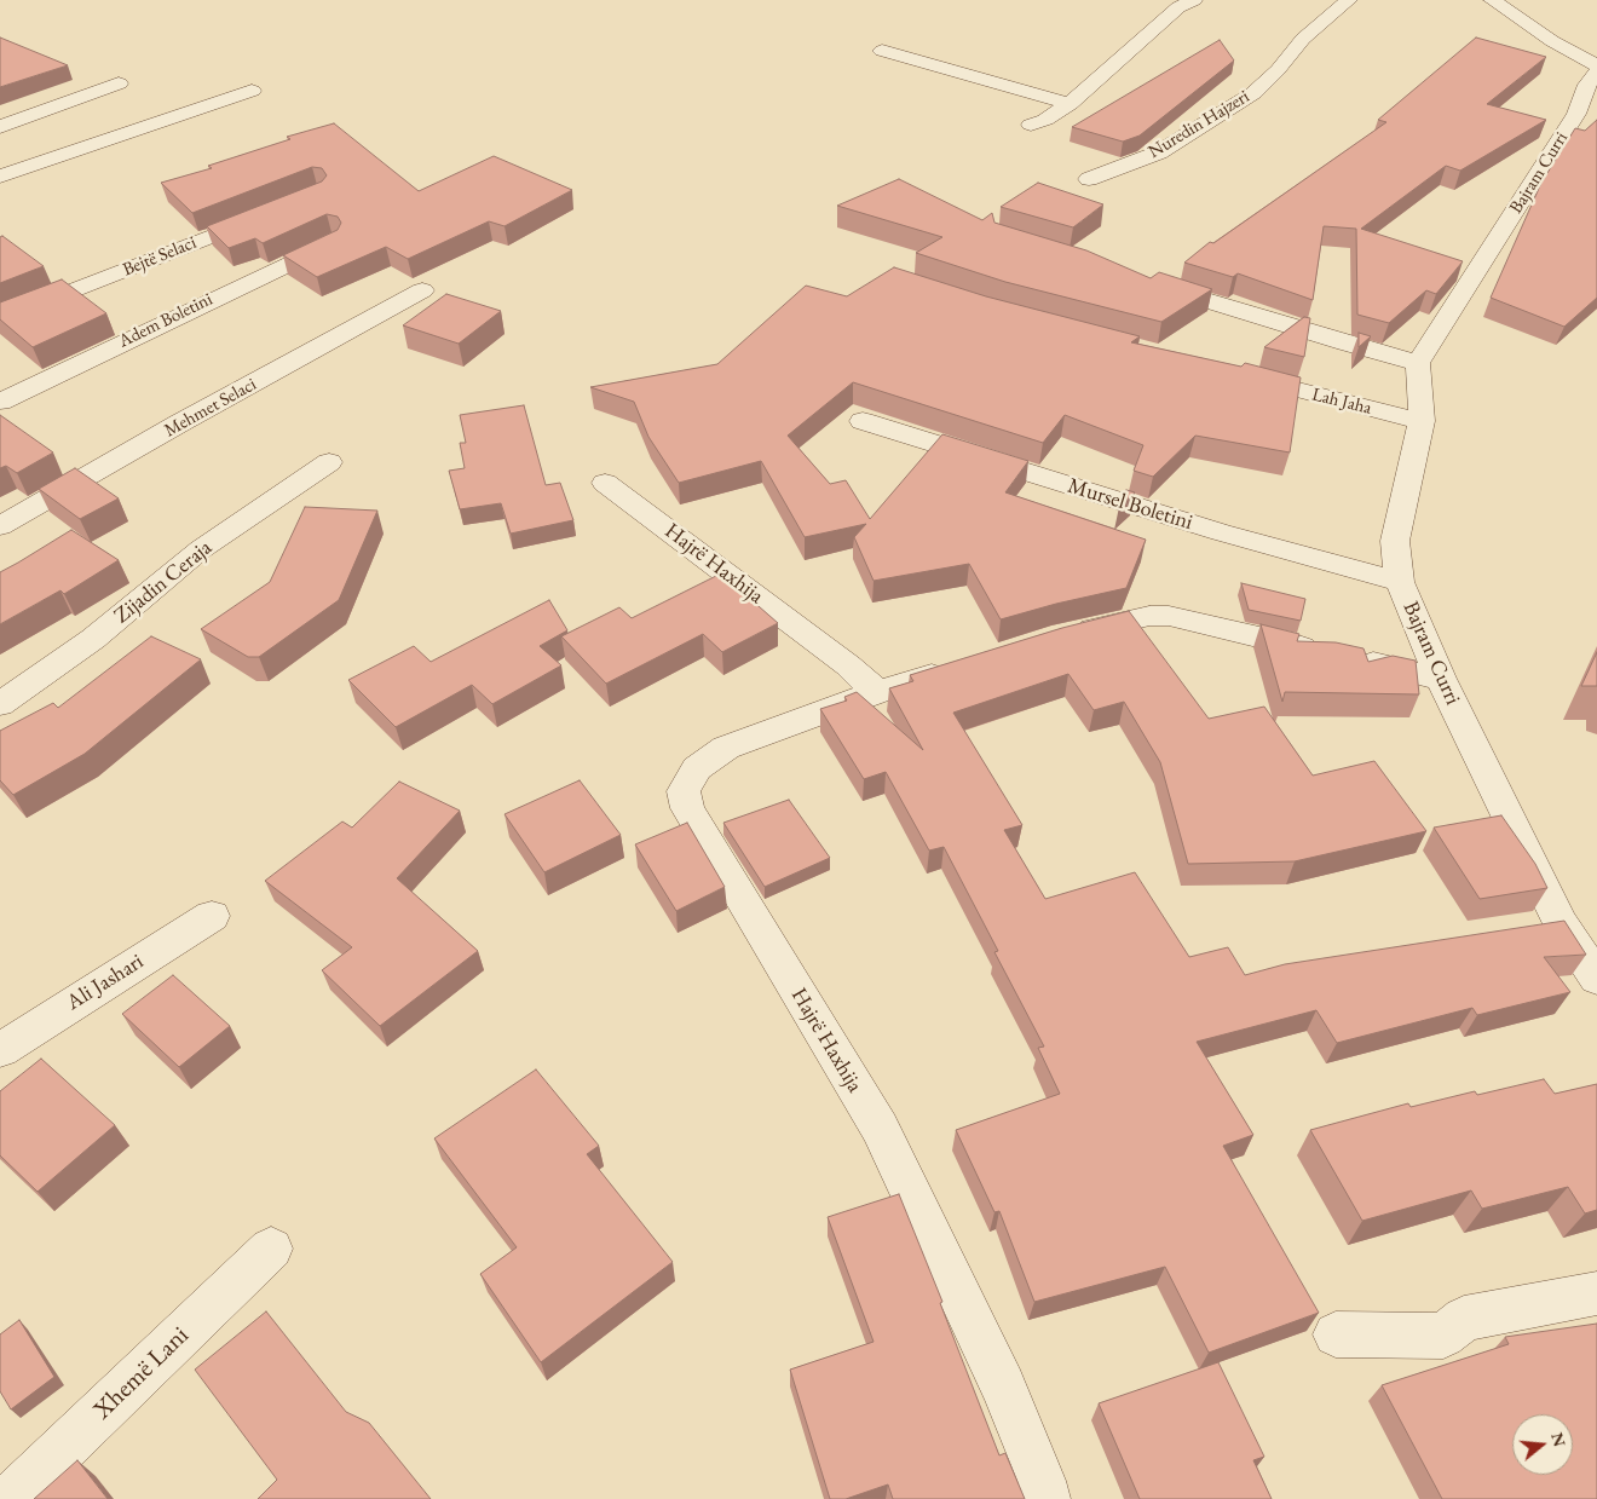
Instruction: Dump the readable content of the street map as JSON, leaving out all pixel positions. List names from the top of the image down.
{
  "streets": {
    "street": [
      "Nuredin Hajzeri",
      "Bajram Curri",
      "Bejtë Selaci",
      "Adem Boletini",
      "Lah Jaha",
      "Mehmet Selaci",
      "Mursel Boletini",
      "Hajrë Haxhija",
      "Zijadin Ceraja",
      "Ali Jashari",
      "Xhemë Lani"
    ]
  },
  "crossings": [
    ["Bajram Curri", "Lah Jaha"],
    ["Bajram Curri", "Mursel Boletini"]
  ],
  "north": "right"
}
